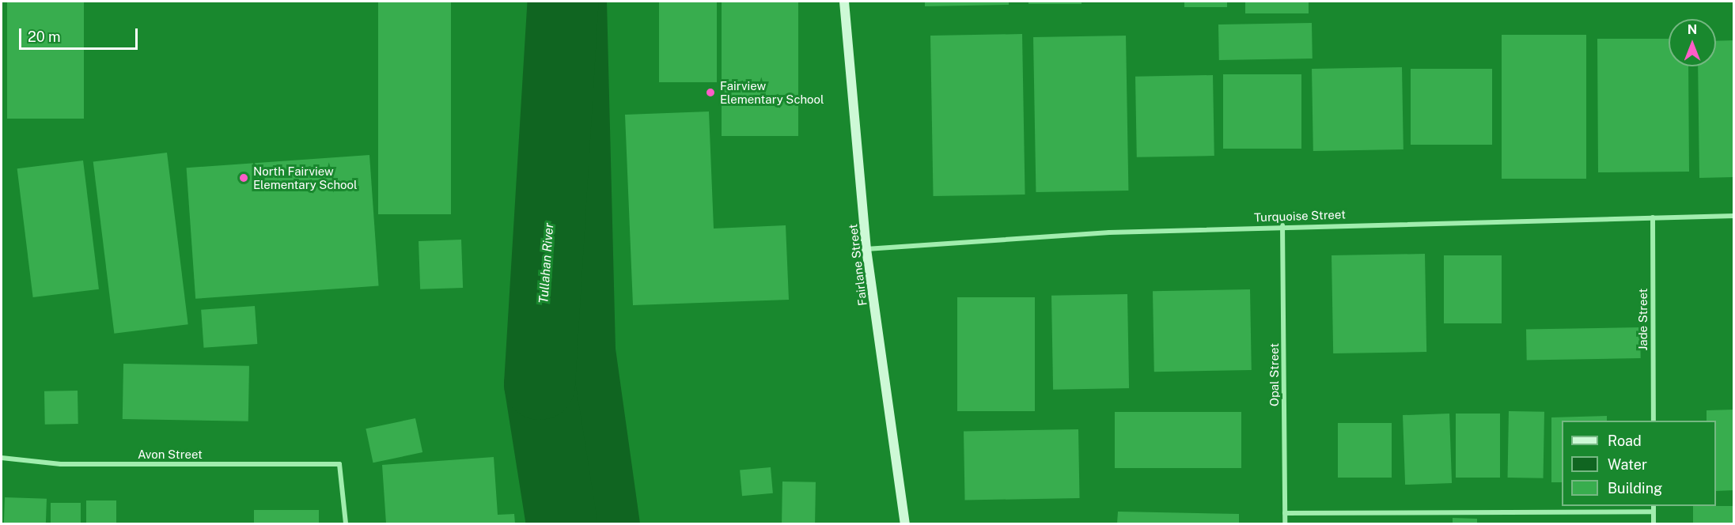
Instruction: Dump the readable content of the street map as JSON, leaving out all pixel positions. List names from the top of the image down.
{
  "streets": {
    "street": [
      "Turquoise Street",
      "Fairlane Street",
      "Jade Street",
      "Opal Street",
      "Avon Street"
    ]
  },
  "crossings": [
    ["Turquoise Street", "Fairlane Street"],
    ["Turquoise Street", "Jade Street"],
    ["Turquoise Street", "Opal Street"]
  ],
  "water": ["Tullahan River"],
  "places": ["Fairview Elementary School", "North Fairview Elementary School"],
  "legend": ["Road", "Water", "Building"],
  "scale_bar": "20 m",
  "north": "top"
}
